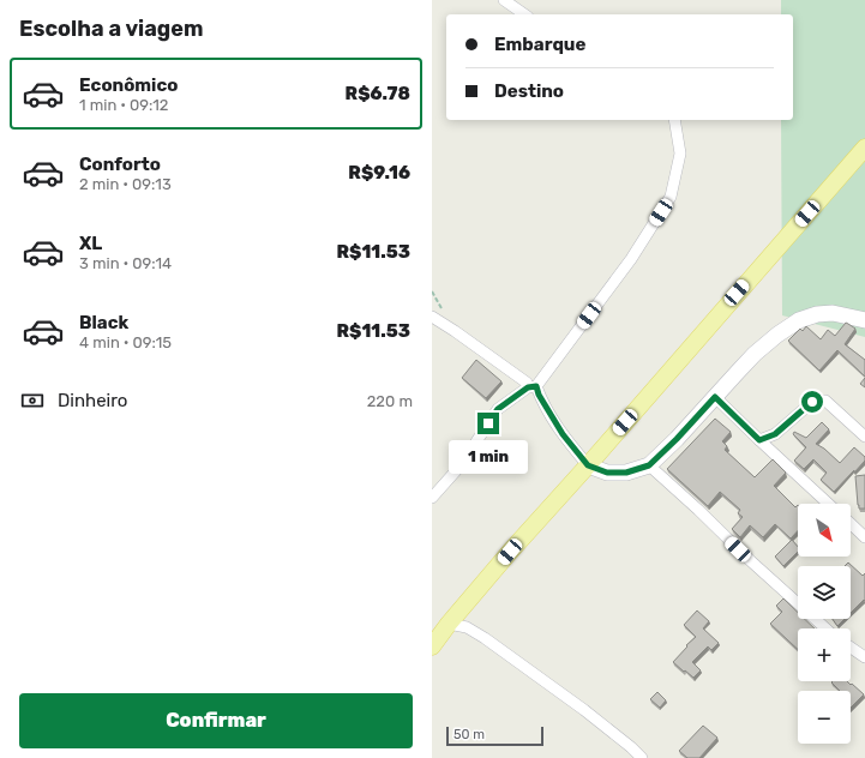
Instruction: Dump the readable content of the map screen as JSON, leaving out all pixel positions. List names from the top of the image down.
{
  "scale_bar": "50 m",
  "north": "bottom right",
  "page": {
    "heading": "Escolha a viagem",
    "banner": ["Embarque", "Destino"],
    "list": [
      {
        "name": "Econômico",
        "note": "1 min · 09:12",
        "value": "R$6.78"
      },
      {
        "name": "Conforto",
        "note": "2 min · 09:13",
        "value": "R$9.16"
      },
      {
        "name": "XL",
        "note": "3 min · 09:14",
        "value": "R$11.53"
      },
      {
        "name": "Black",
        "note": "4 min · 09:15",
        "value": "R$11.53"
      }
    ],
    "pay": ["Dinheiro", "220 m"],
    "bubble": "1 min",
    "map_buttons": ["+", "−"],
    "buttons": "Confirmar",
    "scale": "50 m"
  }
}
